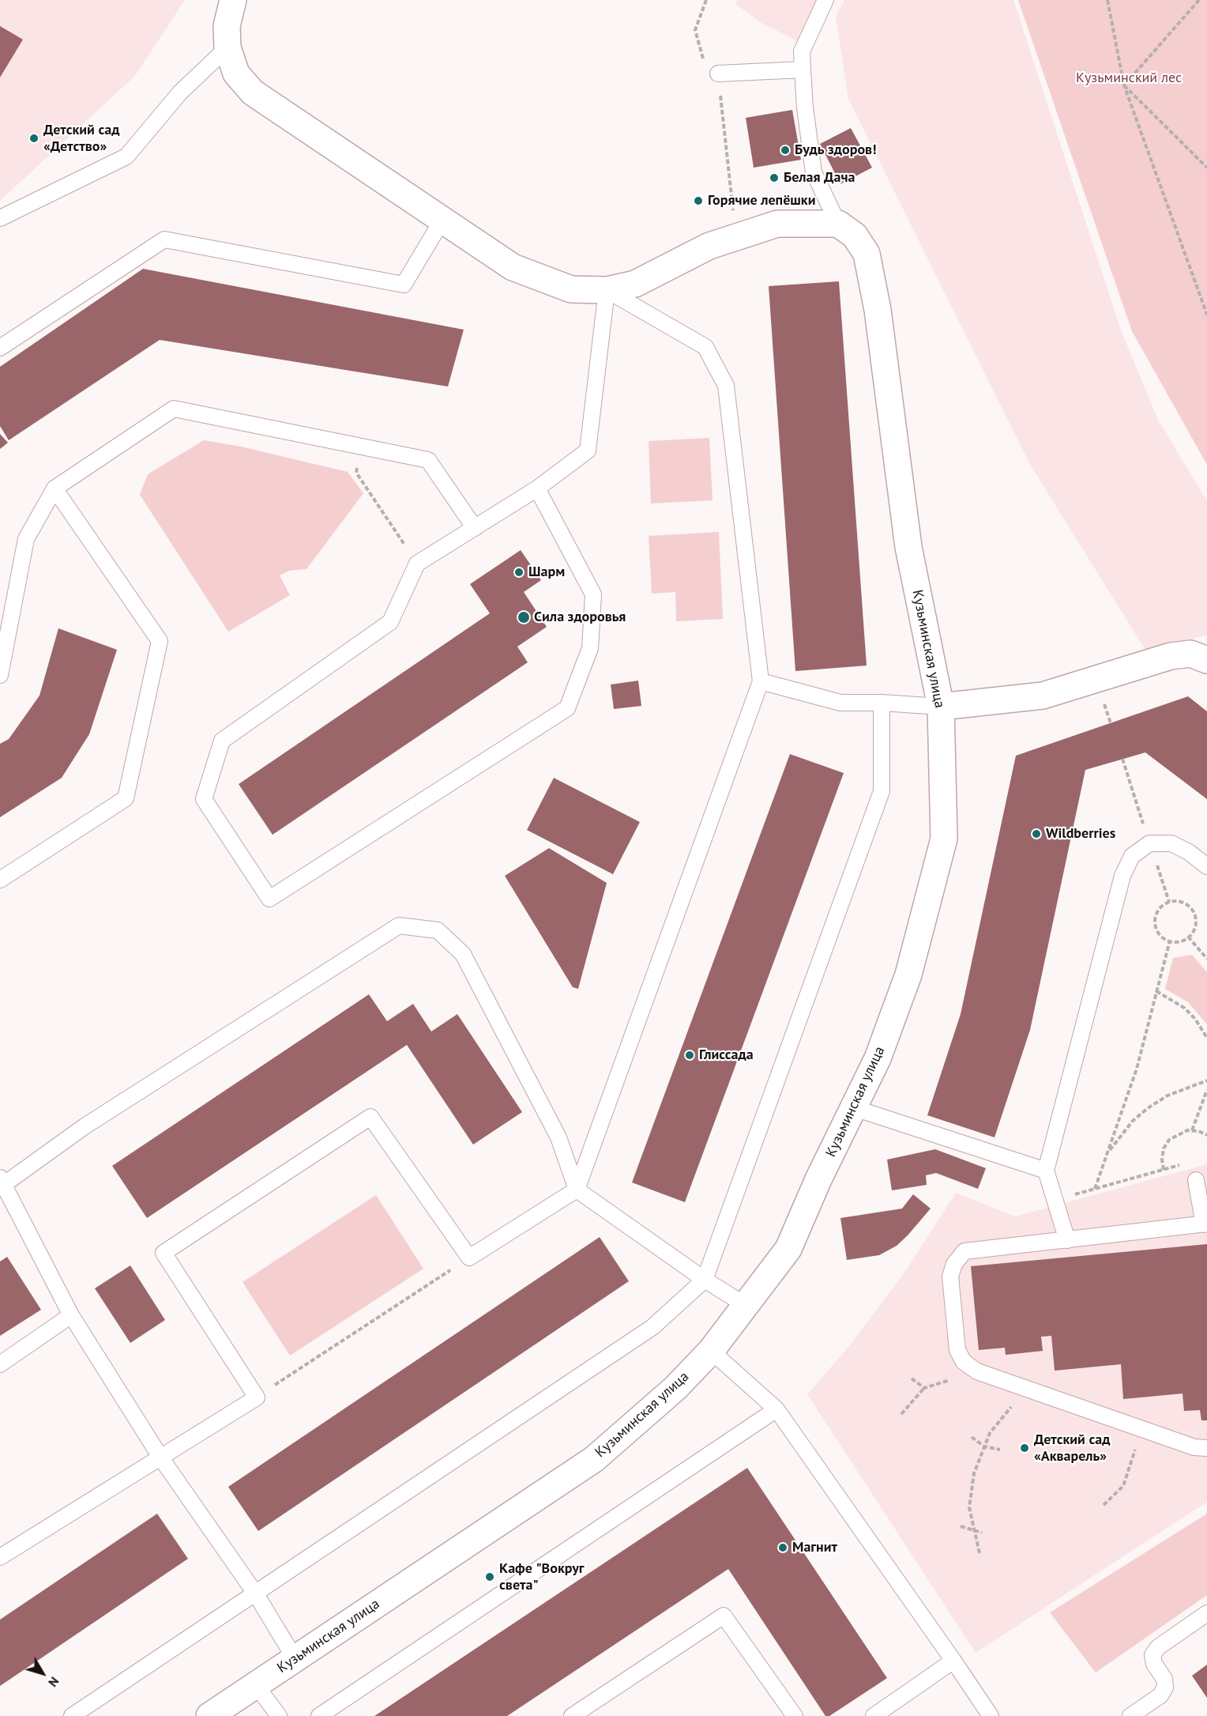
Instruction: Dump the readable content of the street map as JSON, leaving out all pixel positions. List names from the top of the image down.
{
  "streets": {
    "street": ["Кузьминская улица"]
  },
  "parks": ["Кузьминский лес"],
  "places": [
    "Детский сад «Детство»",
    "Будь здоров!",
    "Белая Дача",
    "Горячие лепёшки",
    "Шарм",
    "Сила здоровья",
    "Wildberries",
    "Глиссада",
    "Детский сад «Акварель»",
    "Магнит",
    "Кафе \"Вокруг света\""
  ],
  "north": "bottom right"
}
